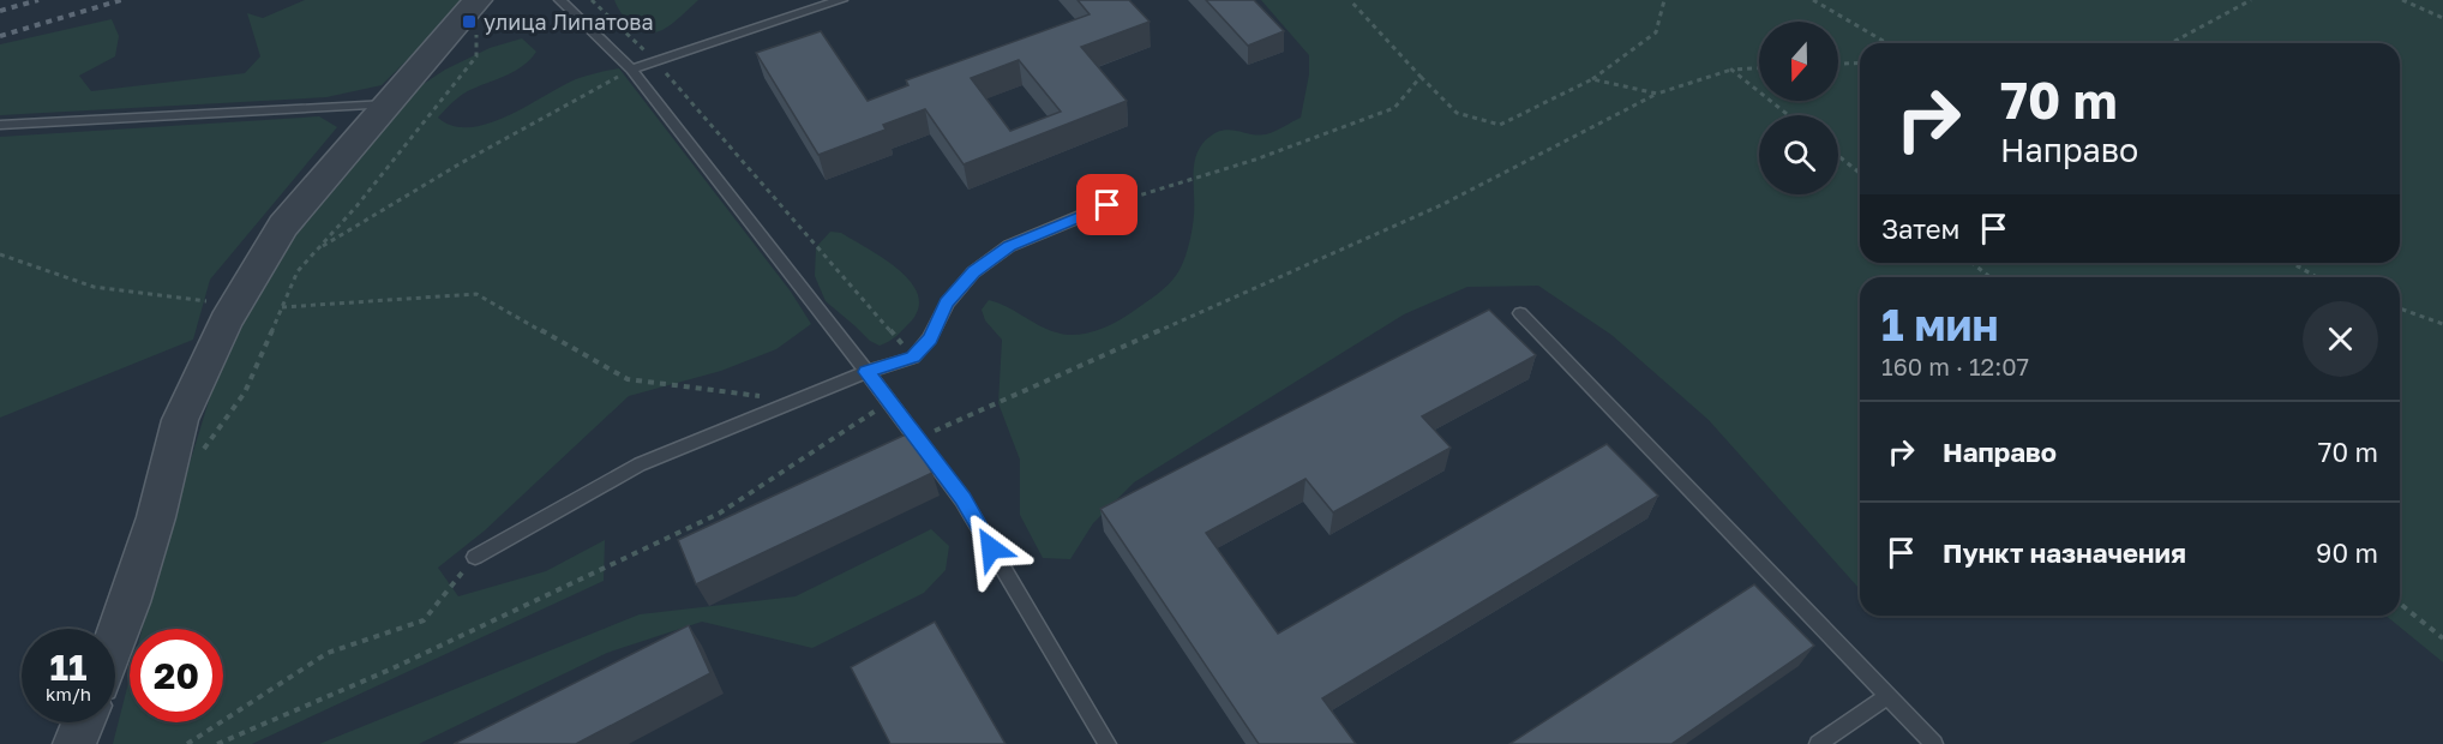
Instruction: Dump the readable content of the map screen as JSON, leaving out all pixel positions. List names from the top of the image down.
{
  "places": {
    "transit": ["улица Липатова"]
  },
  "north": "bottom",
  "page": {
    "turn": ["70 m", "Направо"],
    "then": "Затем",
    "heading": ["1 мин", "160 m · 12:07"],
    "list": [
      {
        "name": "Направо",
        "value": "70 m"
      },
      {
        "name": "Пункт назначения",
        "value": "90 m"
      }
    ],
    "speed": "11 km/h",
    "limit": "20"
  }
}
